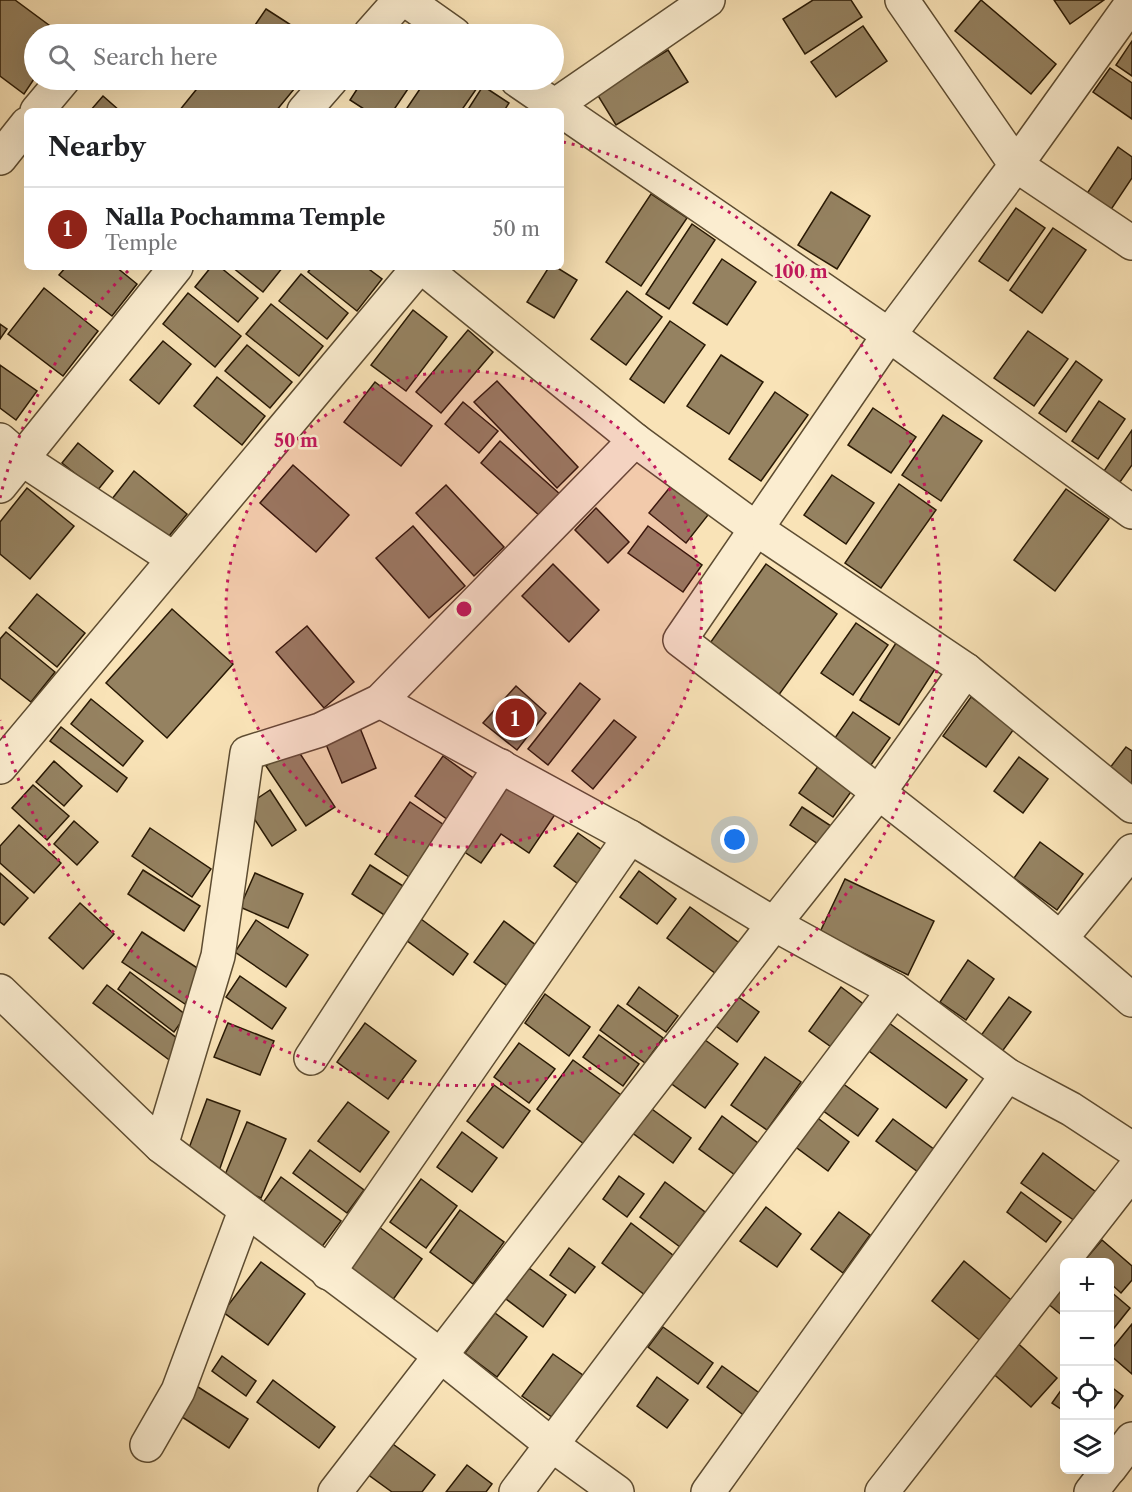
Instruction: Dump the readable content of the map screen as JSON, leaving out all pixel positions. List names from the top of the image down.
{
  "page": {
    "search": "Search here",
    "heading": "Nearby",
    "list": [
      {
        "mark": "1",
        "name": "Nalla Pochamma Temple",
        "note": "Temple",
        "value": "50 m"
      }
    ],
    "pins": "1",
    "map_buttons": ["+", "−"]
  },
  "rings": ["100 m", "50 m"]
}
